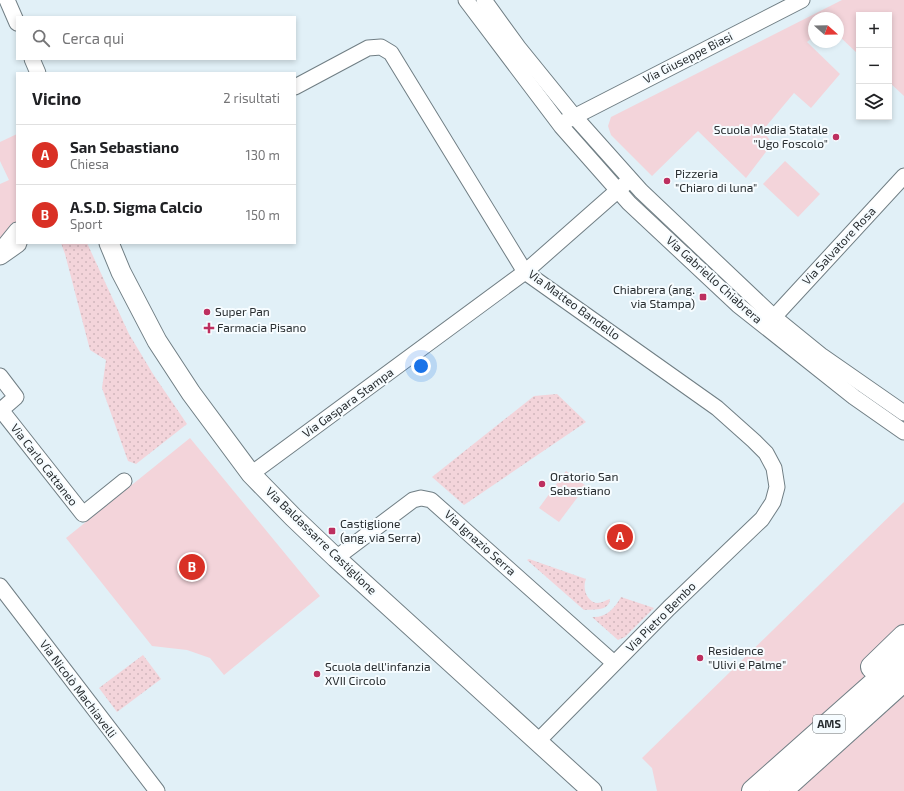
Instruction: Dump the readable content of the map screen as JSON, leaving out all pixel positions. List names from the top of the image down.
{
  "streets": {
    "highway": ["AMS"],
    "main road": ["Via Baldassarre Castiglione"],
    "street": [
      "Via Giuseppe Biasi",
      "Via Salvatore Rosa",
      "Via Gabriello Chiabrera",
      "Via Matteo Bandello",
      "Via Gaspara Stampa",
      "Via Carlo Cattaneo",
      "Via Ignazio Serra",
      "Via Pietro Bembo",
      "Via Nicolò Machiavelli"
    ]
  },
  "crossings": [
    ["Via Giuseppe Biasi", "Via Gabriello Chiabrera"],
    ["Via Salvatore Rosa", "Via Gabriello Chiabrera"],
    ["Via Gabriello Chiabrera", "Via Gaspara Stampa"],
    ["Via Matteo Bandello", "Via Gaspara Stampa"],
    ["Via Matteo Bandello", "Via Pietro Bembo"],
    ["Via Gaspara Stampa", "Via Baldassarre Castiglione"],
    ["Via Baldassarre Castiglione", "Via Ignazio Serra"],
    ["Via Baldassarre Castiglione", "Via Pietro Bembo"],
    ["Via Ignazio Serra", "Via Pietro Bembo"]
  ],
  "places": {
    "other": [
      "Scuola Media Statale \"Ugo Foscolo\"",
      "Pizzeria \"Chiaro di luna\"",
      "Super Pan",
      "Oratorio San Sebastiano",
      "Residence \"Ulivi e Palme\"",
      "Scuola dell'infanzia XVII Circolo"
    ],
    "transit": ["Chiabrera (ang. via Stampa)", "Castiglione (ang. via Serra)"],
    "health": ["Farmacia Pisano"]
  },
  "north": "right",
  "page": {
    "map_buttons": ["+", "−"],
    "search": "Cerca qui",
    "heading": ["Vicino", "2 risultati"],
    "list": [
      {
        "mark": "A",
        "name": "San Sebastiano",
        "note": "Chiesa",
        "value": "130 m"
      },
      {
        "mark": "B",
        "name": "A.S.D. Sigma Calcio",
        "note": "Sport",
        "value": "150 m"
      }
    ],
    "pins": ["A", "B"]
  }
}
